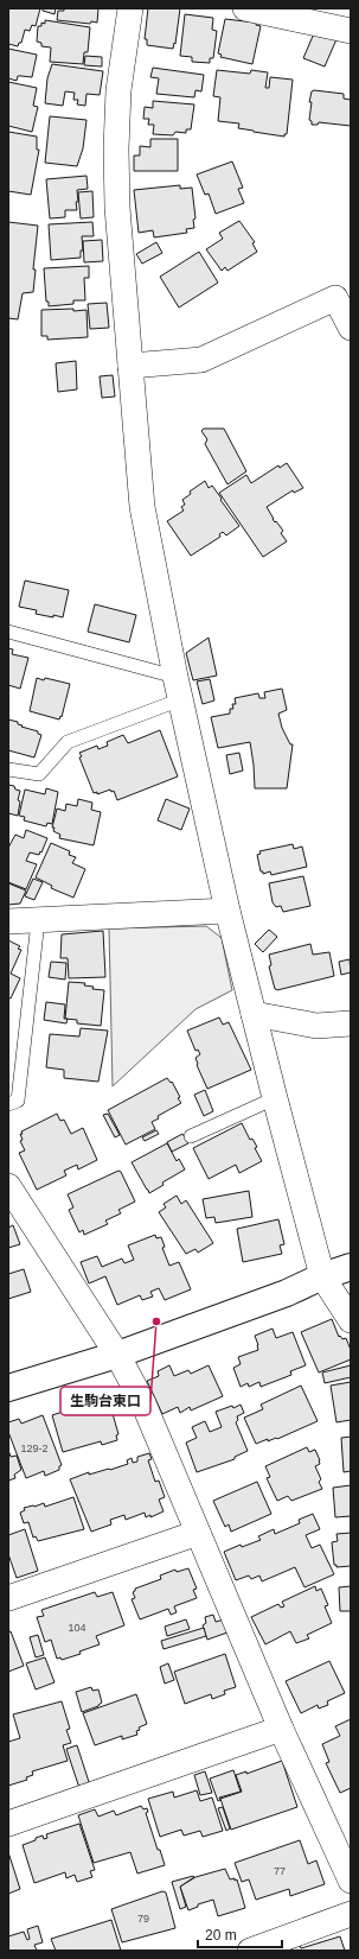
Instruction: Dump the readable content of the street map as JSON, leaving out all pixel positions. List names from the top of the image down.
{
  "places": ["生駒台東口"],
  "house_numbers": [
    "129-2",
    "104",
    "77",
    "79"
  ],
  "scale_bar": "20 m"
}
